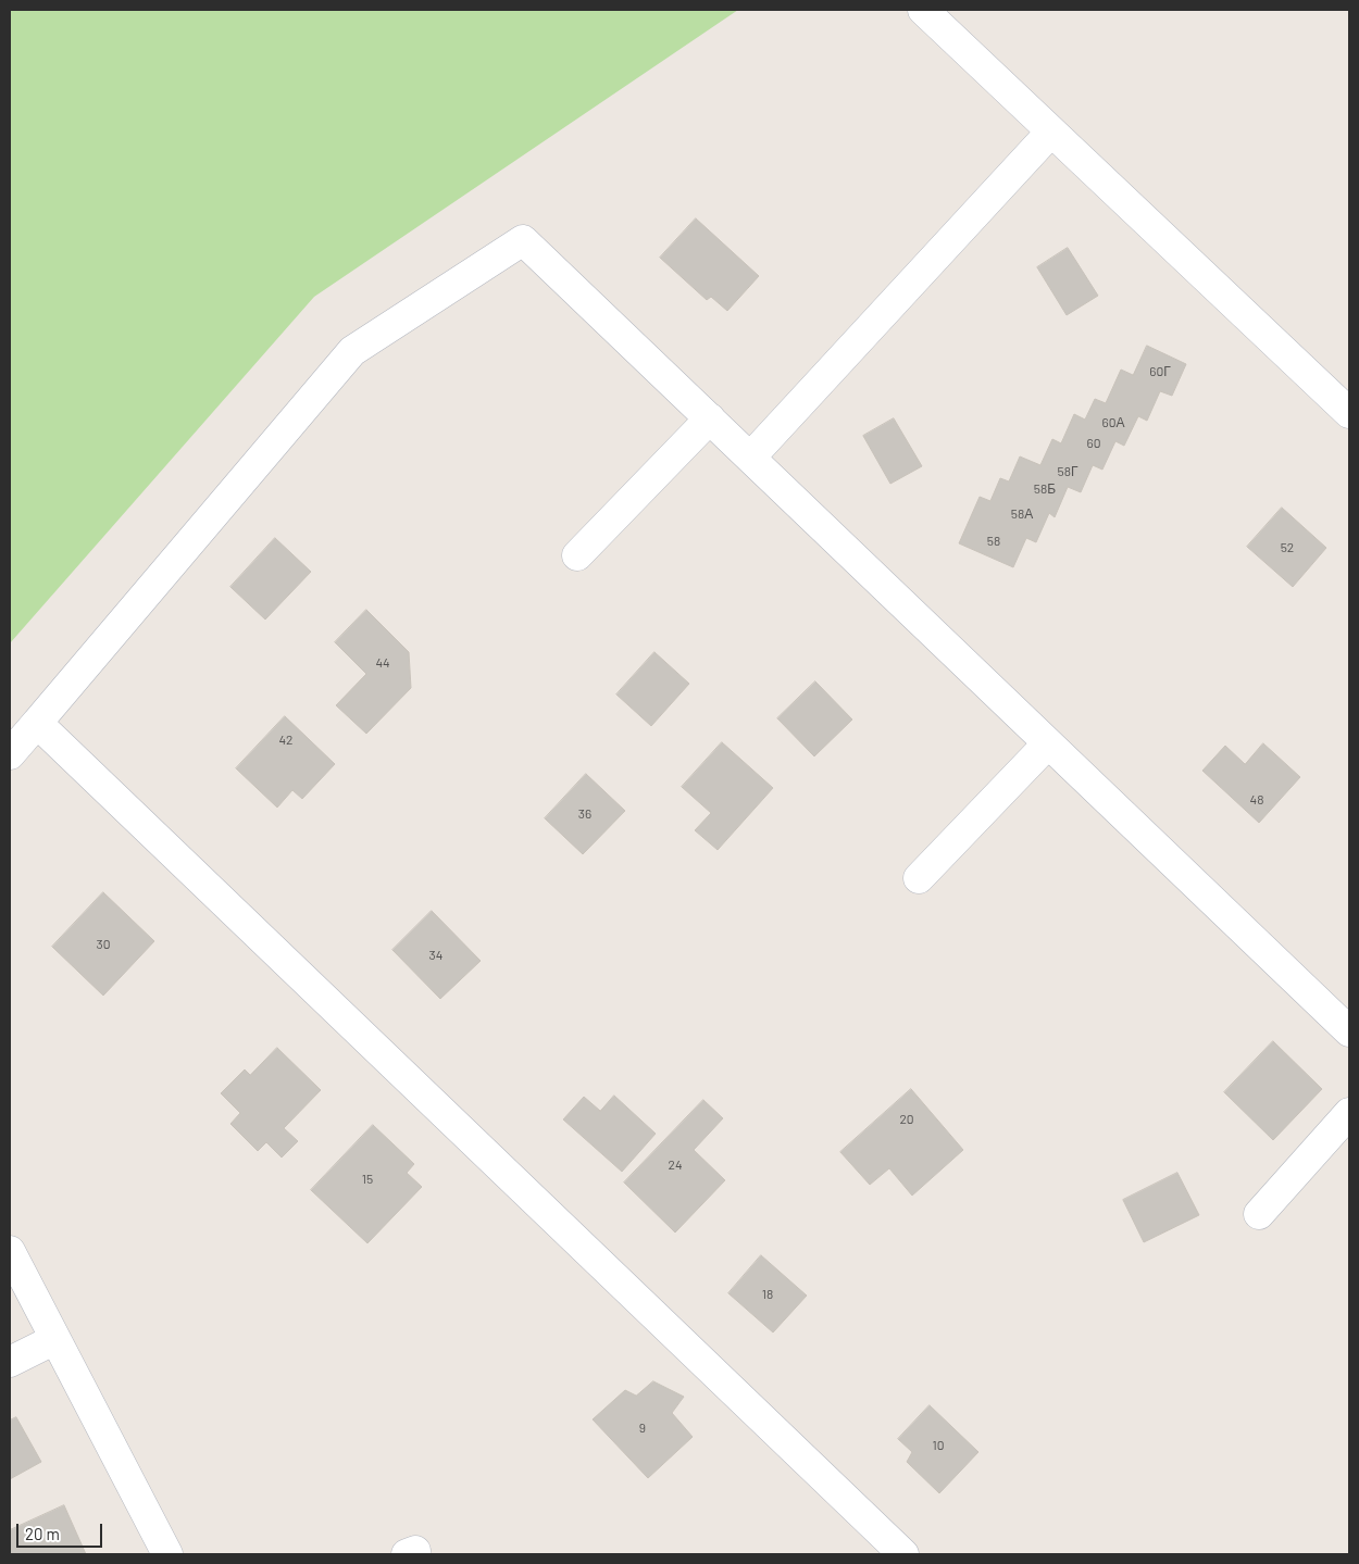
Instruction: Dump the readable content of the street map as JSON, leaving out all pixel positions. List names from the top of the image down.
{
  "house_numbers": [
    "60Г",
    "60А",
    "60",
    "58Г",
    "58Б",
    "58А",
    "58",
    "52",
    "44",
    "42",
    "48",
    "36",
    "30",
    "34",
    "20",
    "24",
    "15",
    "18",
    "9",
    "10"
  ],
  "scale_bar": "20 m"
}
